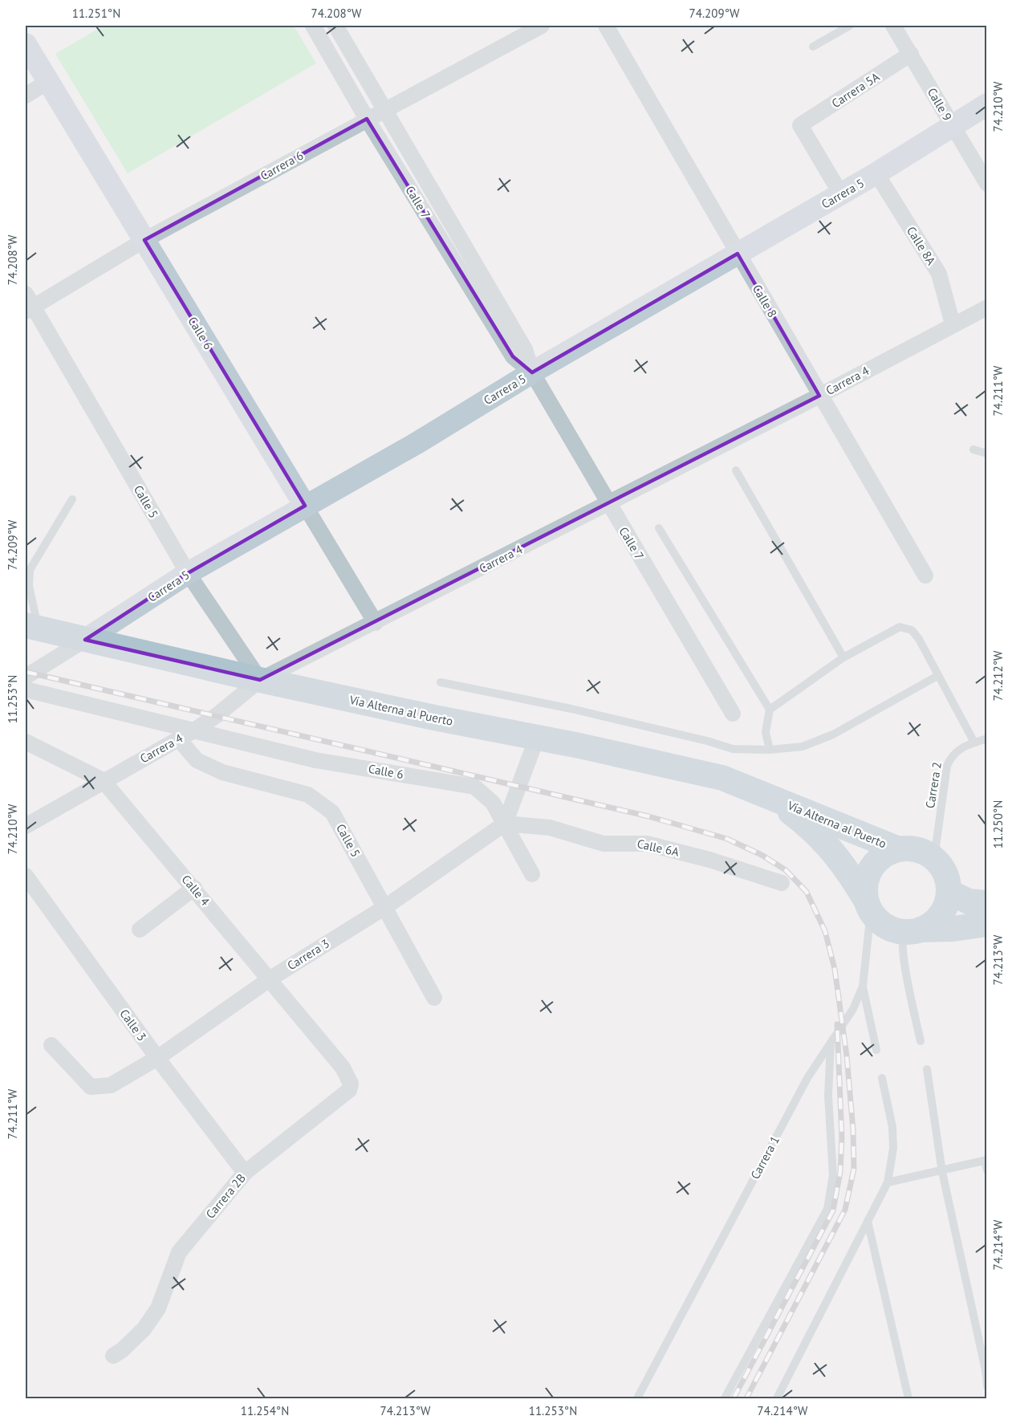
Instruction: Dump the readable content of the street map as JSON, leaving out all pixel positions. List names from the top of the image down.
{
  "streets": {
    "main road": ["Vía Alterna al Puerto", "Carrera 1"],
    "street": [
      "Carrera 5A",
      "Calle 9",
      "Carrera 6",
      "Carrera 5",
      "Calle 7",
      "Calle 8A",
      "Calle 8",
      "Calle 6",
      "Carrera 4",
      "Calle 5",
      "Calle 6A",
      "Calle 4",
      "Carrera 3",
      "Calle 3",
      "Carrera 2B"
    ],
    "lane": ["Carrera 2"]
  },
  "crossings": [
    ["Carrera 5A", "Calle 9"],
    ["Carrera 5A", "Carrera 5"],
    ["Calle 9", "Carrera 5"],
    ["Carrera 6", "Calle 7"],
    ["Carrera 6", "Calle 6"],
    ["Carrera 6", "Calle 5"],
    ["Carrera 5", "Calle 7"],
    ["Carrera 5", "Calle 8A"],
    ["Carrera 5", "Calle 8"],
    ["Carrera 5", "Calle 6"],
    ["Carrera 5", "Calle 5"],
    ["Carrera 5", "Vía Alterna al Puerto"],
    ["Calle 7", "Carrera 4"],
    ["Calle 8A", "Carrera 4"],
    ["Calle 8", "Carrera 4"],
    ["Calle 6", "Carrera 4"],
    ["Calle 6", "Calle 6A"],
    ["Calle 6", "Carrera 3"],
    ["Carrera 4", "Calle 5"],
    ["Carrera 4", "Vía Alterna al Puerto"],
    ["Carrera 4", "Calle 4"],
    ["Calle 5", "Vía Alterna al Puerto"],
    ["Calle 5", "Carrera 3"],
    ["Vía Alterna al Puerto", "Carrera 2"],
    ["Vía Alterna al Puerto", "Carrera 1"],
    ["Carrera 2", "Carrera 1"],
    ["Calle 6A", "Carrera 3"],
    ["Calle 4", "Carrera 3"],
    ["Calle 4", "Carrera 2B"],
    ["Carrera 3", "Calle 3"],
    ["Calle 3", "Carrera 2B"]
  ],
  "coordinates": [
    "11.251°N",
    "74.208°W",
    "74.209°W",
    "74.210°W",
    "74.211°W",
    "74.212°W",
    "11.253°N",
    "11.250°N",
    "74.213°W",
    "74.214°W",
    "11.254°N"
  ]
}
